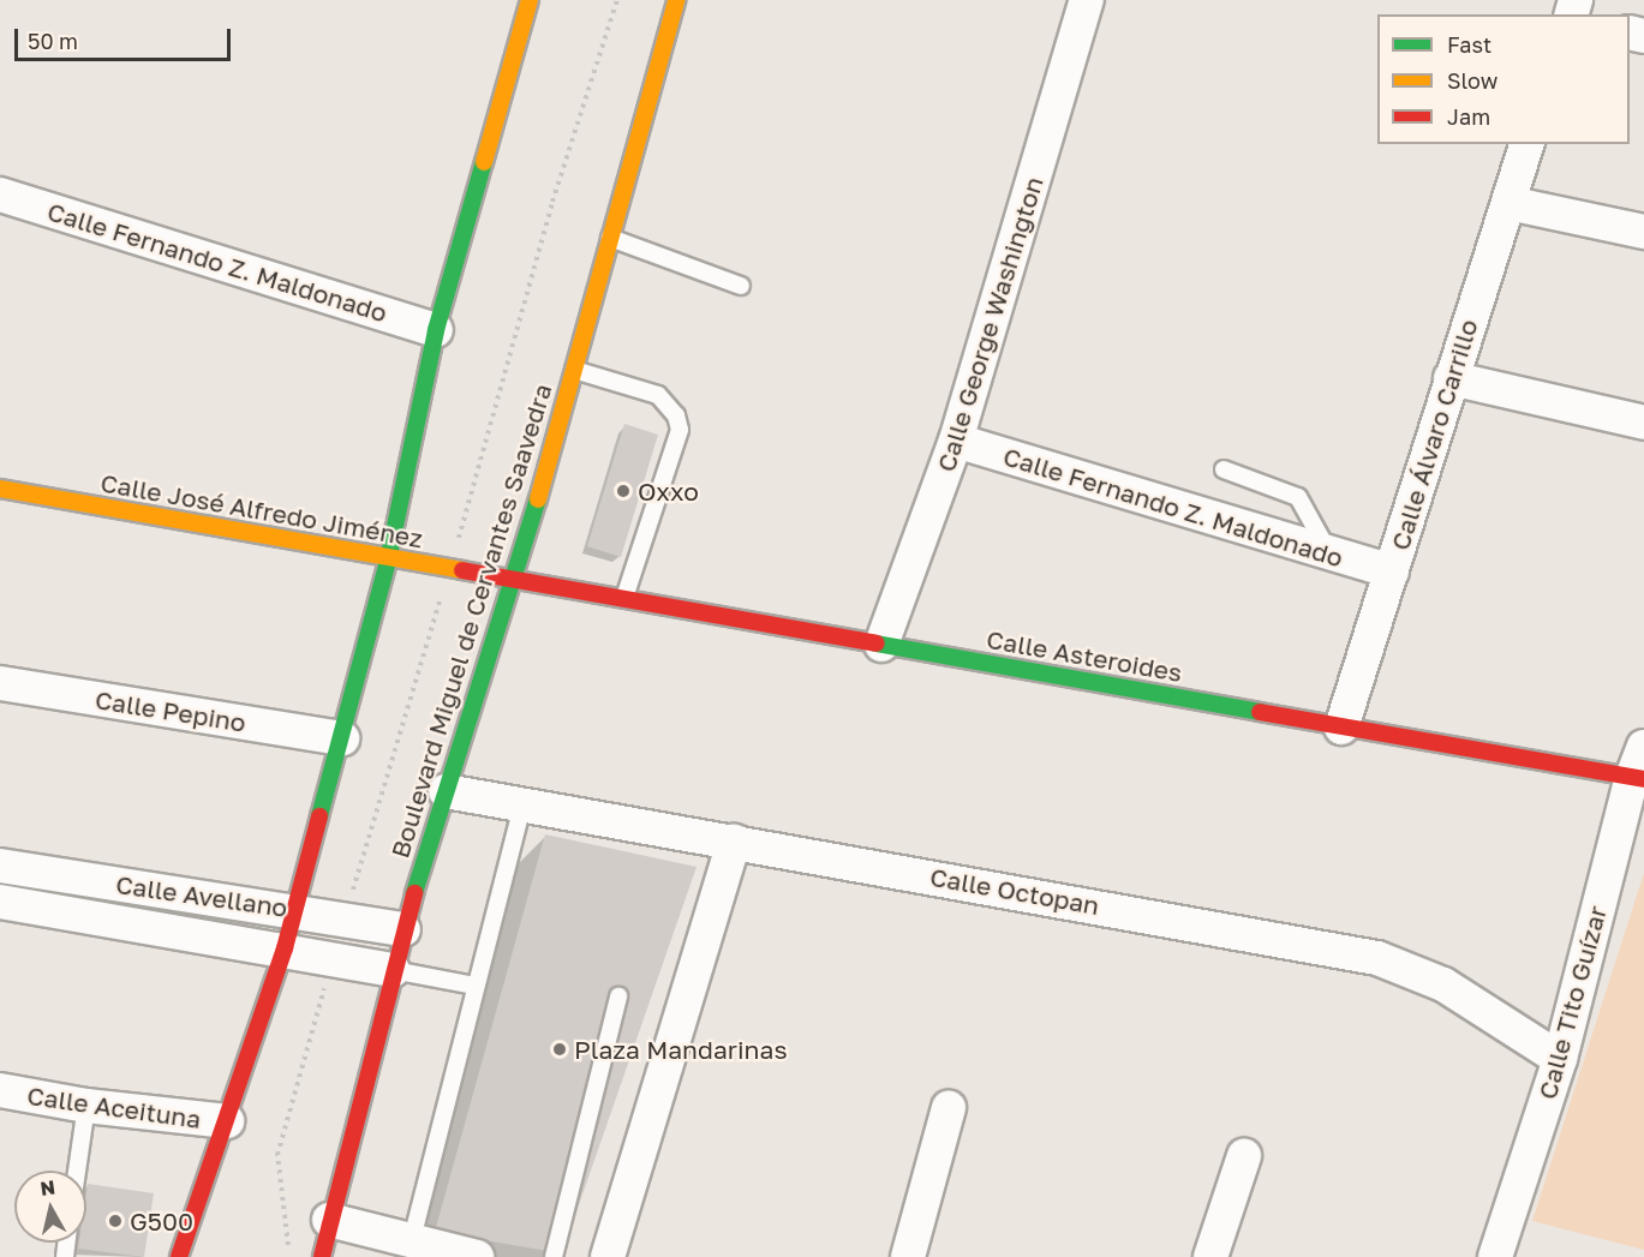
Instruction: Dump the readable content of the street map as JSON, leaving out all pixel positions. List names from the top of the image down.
{
  "streets": {
    "main road": ["Calle José Alfredo Jiménez", "Boulevard Miguel de Cervantes Saavedra", "Calle Asteroides"],
    "street": [
      "Calle Fernando Z. Maldonado",
      "Calle George Washington",
      "Calle Álvaro Carrillo",
      "Calle Pepino",
      "Calle Octopan",
      "Calle Avellano",
      "Calle Tito Guízar",
      "Calle Aceituna"
    ]
  },
  "crossings": [
    ["Calle Fernando Z. Maldonado", "Calle George Washington"],
    ["Calle Fernando Z. Maldonado", "Calle Álvaro Carrillo"],
    ["Calle George Washington", "Calle Asteroides"],
    ["Calle Álvaro Carrillo", "Calle Asteroides"],
    ["Calle José Alfredo Jiménez", "Boulevard Miguel de Cervantes Saavedra"],
    ["Calle José Alfredo Jiménez", "Calle Asteroides"],
    ["Boulevard Miguel de Cervantes Saavedra", "Calle Asteroides"],
    ["Boulevard Miguel de Cervantes Saavedra", "Calle Octopan"],
    ["Boulevard Miguel de Cervantes Saavedra", "Calle Avellano"],
    ["Calle Asteroides", "Calle Tito Guízar"],
    ["Calle Octopan", "Calle Tito Guízar"]
  ],
  "places": ["Oxxo", "Plaza Mandarinas", "G500"],
  "legend": ["Fast", "Slow", "Jam"],
  "scale_bar": "50 m",
  "north": "top"
}
